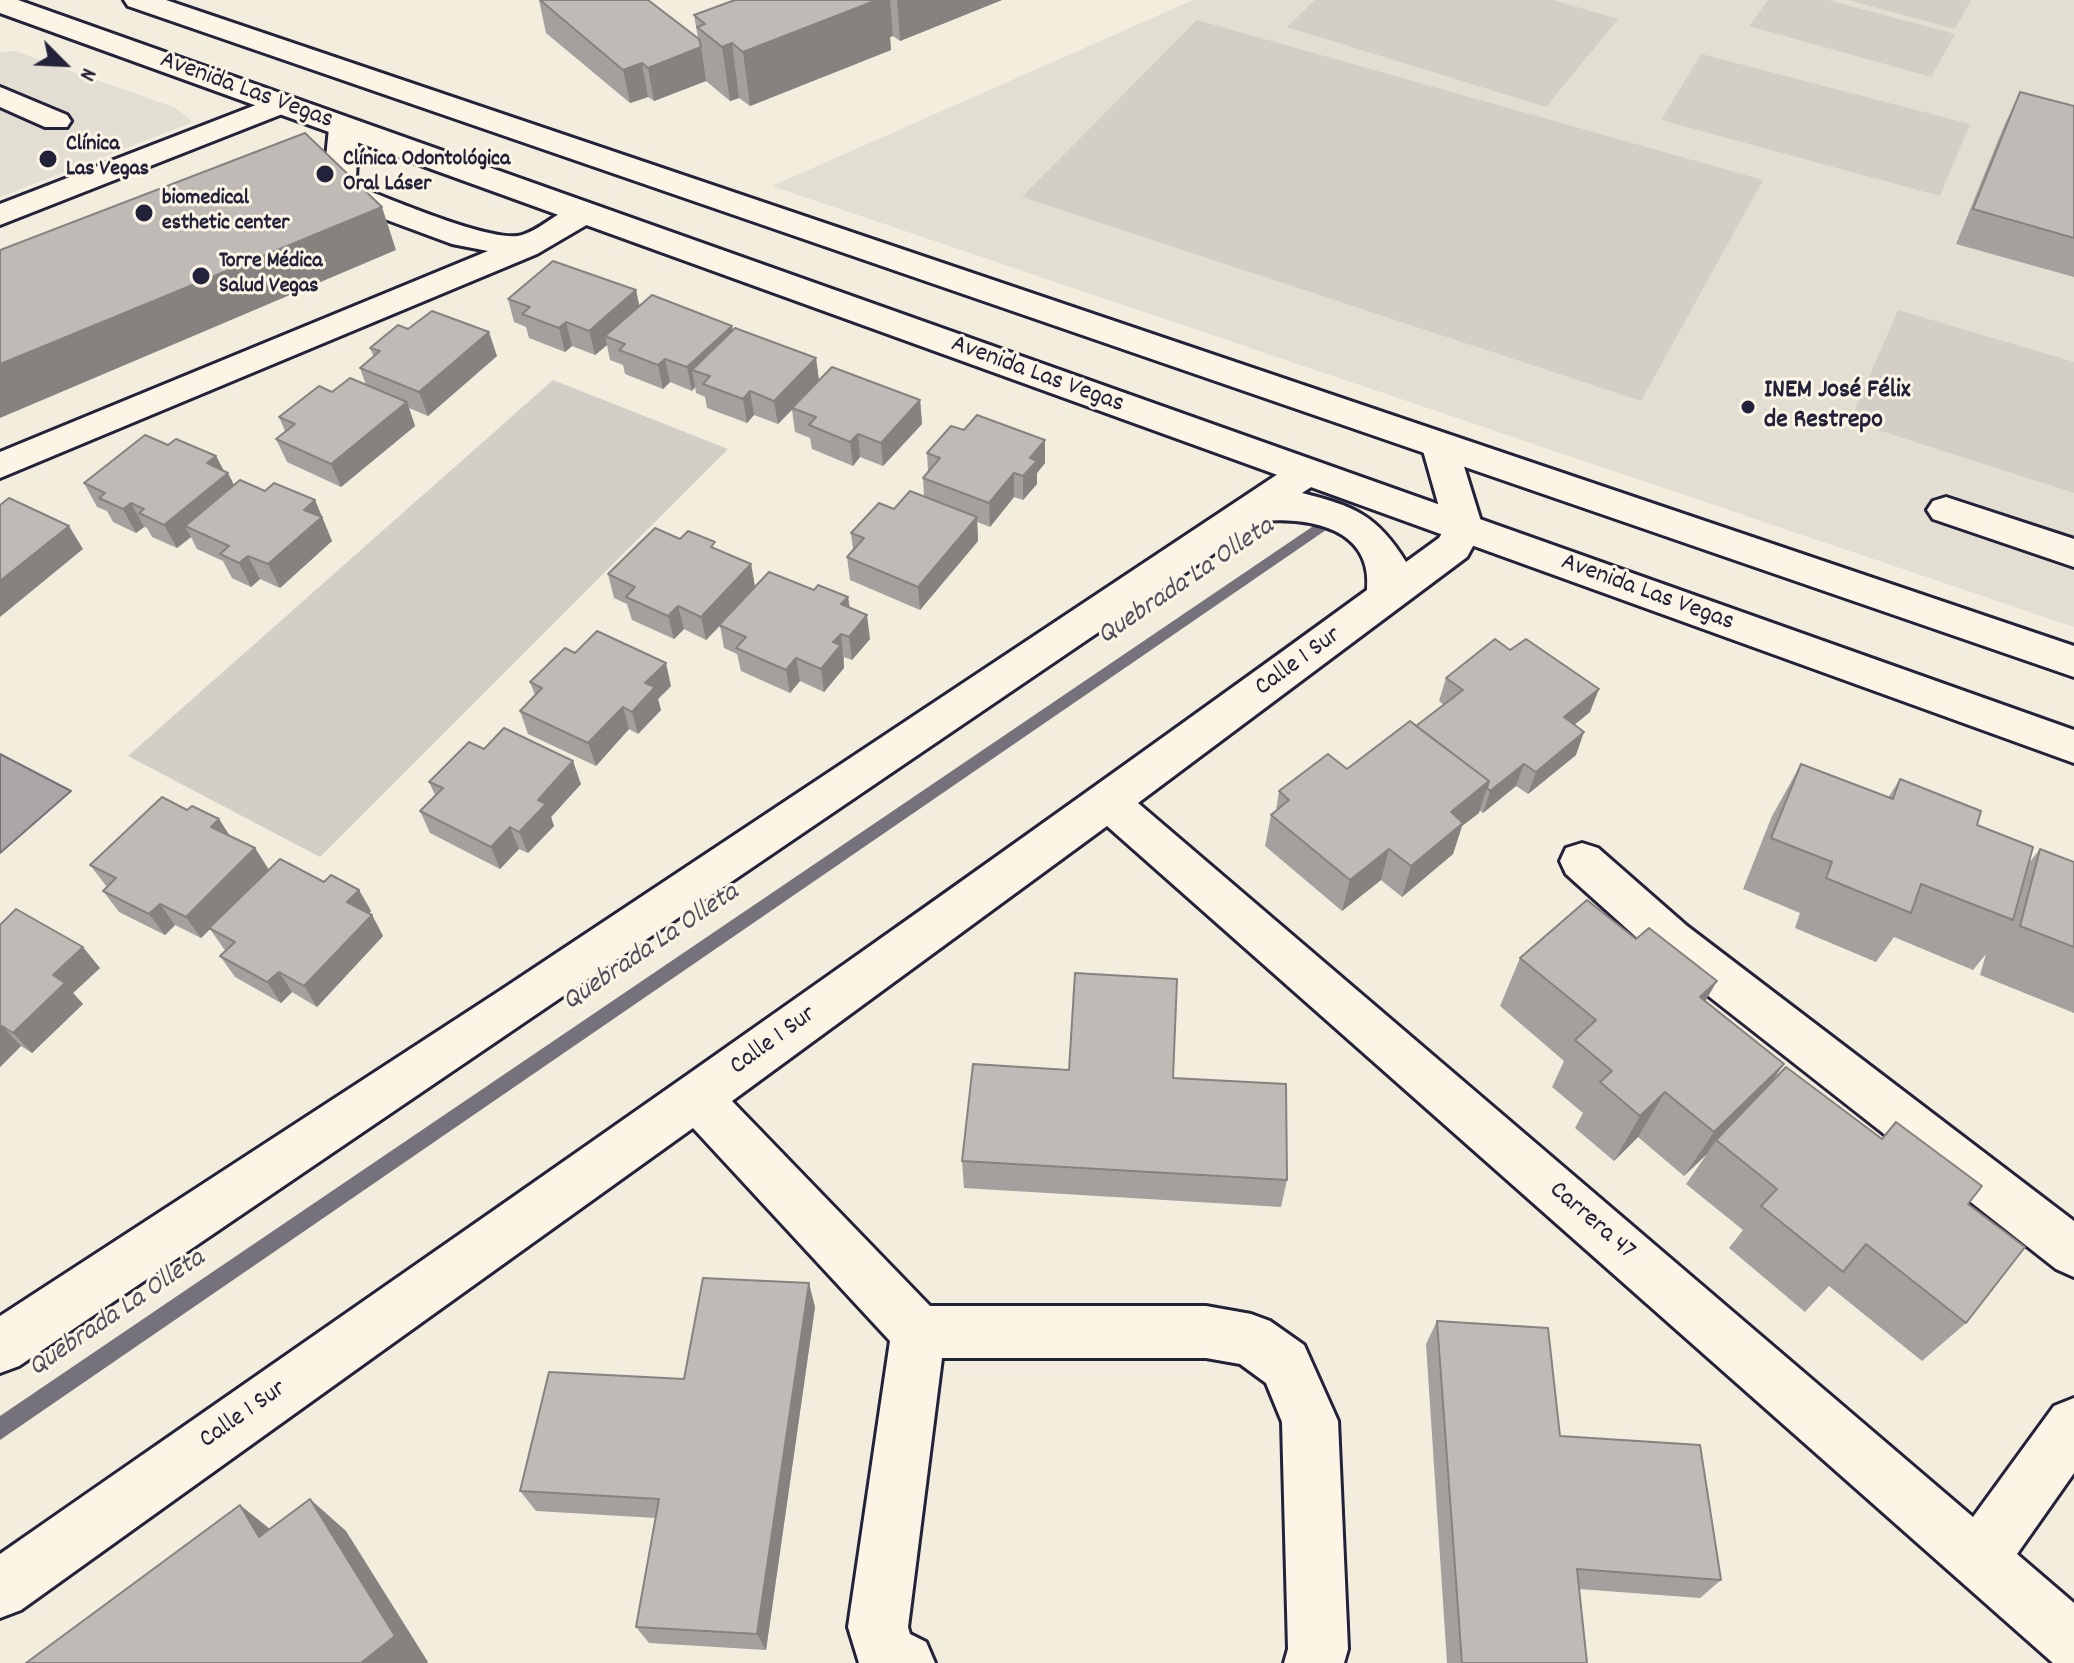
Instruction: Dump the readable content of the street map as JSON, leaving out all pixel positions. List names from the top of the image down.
{
  "streets": {
    "street": ["Avenida Las Vegas", "Calle 1 Sur", "Carrera 47"]
  },
  "crossings": [
    ["Avenida Las Vegas", "Calle 1 Sur"],
    ["Calle 1 Sur", "Carrera 47"]
  ],
  "water": ["Quebrada La Olleta"],
  "places": [
    "Clínica Las Vegas",
    "Clínica Odontológica Oral Láser",
    "biomedical esthetic center",
    "Torre Médica Salud Vegas",
    "INEM José Félix de Restrepo"
  ],
  "north": "bottom right"
}
